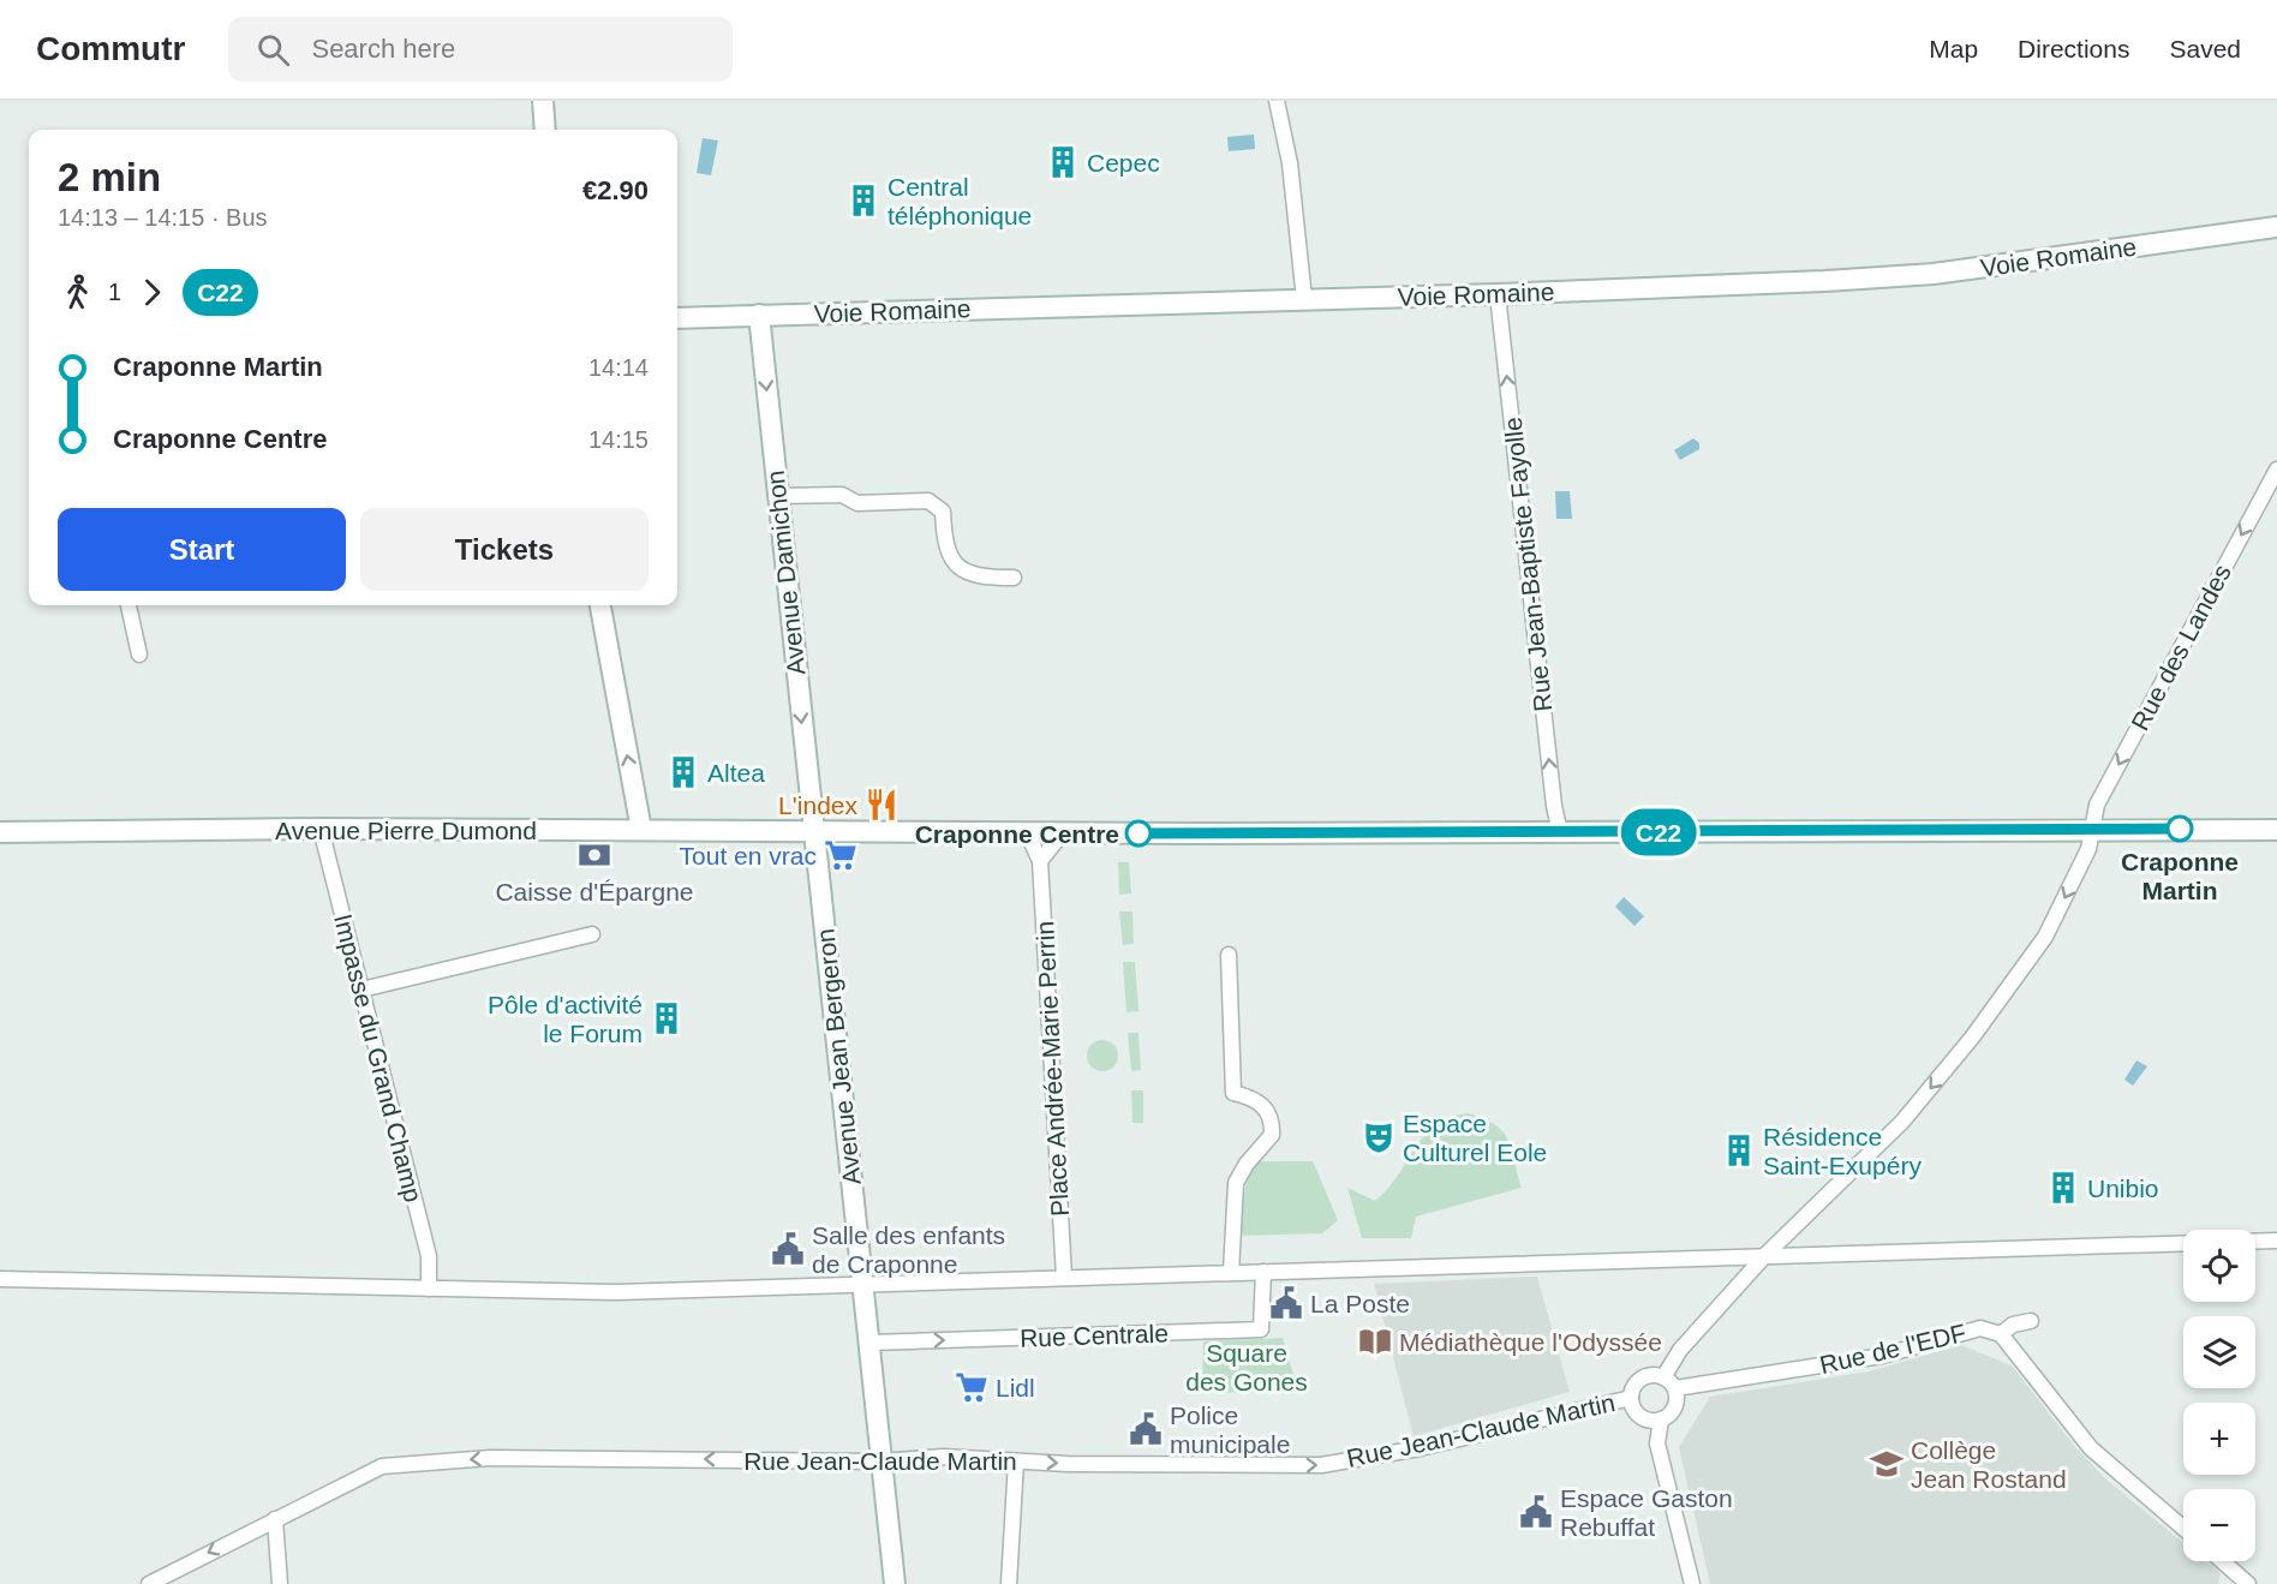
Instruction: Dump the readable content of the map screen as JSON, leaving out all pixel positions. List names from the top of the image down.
{
  "streets": {
    "street": [
      "Voie Romaine",
      "Rue Jean-Baptiste Fayolle",
      "Avenue Damichon",
      "Rue des Landes",
      "Avenue Pierre Dumond",
      "Avenue Jean Bergeron",
      "Impasse du Grand Champ",
      "Place Andrée-Marie Perrin",
      "Rue Centrale",
      "Rue de l'EDF",
      "Rue Jean-Claude Martin"
    ]
  },
  "crossings": [
    ["Voie Romaine", "Rue Jean-Baptiste Fayolle"],
    ["Voie Romaine", "Avenue Damichon"],
    ["Rue Jean-Baptiste Fayolle", "Avenue Pierre Dumond"],
    ["Avenue Damichon", "Avenue Pierre Dumond"],
    ["Avenue Damichon", "Avenue Jean Bergeron"],
    ["Rue des Landes", "Avenue Pierre Dumond"],
    ["Avenue Pierre Dumond", "Avenue Jean Bergeron"],
    ["Avenue Pierre Dumond", "Impasse du Grand Champ"],
    ["Avenue Pierre Dumond", "Place Andrée-Marie Perrin"],
    ["Avenue Jean Bergeron", "Rue Centrale"],
    ["Avenue Jean Bergeron", "Rue Jean-Claude Martin"],
    ["Rue de l'EDF", "Rue Jean-Claude Martin"]
  ],
  "one_way": ["Rue Jean-Baptiste Fayolle", "Avenue Damichon", "Rue des Landes"],
  "parks": ["Square des Gones"],
  "places": {
    "building": [
      "Cepec",
      "Central téléphonique",
      "Altea",
      "Pôle d'activité le Forum",
      "Résidence Saint-Exupéry",
      "Unibio"
    ],
    "restaurant": ["L'index"],
    "other": ["Craponne Martin", "Craponne Centre"],
    "bank": ["Caisse d'Épargne"],
    "supermarket": ["Tout en vrac", "Lidl"],
    "theatre": ["Espace Culturel Eole"],
    "public building": [
      "Salle des enfants de Craponne",
      "La Poste",
      "Police municipale",
      "Espace Gaston Rebuffat"
    ],
    "library": ["Médiathèque l'Odyssée"],
    "school or university": ["Collège Jean Rostand"]
  },
  "lines": ["bus line C22"],
  "page": {
    "header": "Commutr",
    "search": "Search here",
    "nav": ["Map", "Directions", "Saved"],
    "on_map": "C22",
    "heading": ["2 min", "14:13 – 14:15 · Bus", "€2.90"],
    "legs": ["1", "C22"],
    "list": [
      {
        "name": "Craponne Martin",
        "value": "14:14"
      },
      {
        "name": "Craponne Centre",
        "value": "14:15"
      }
    ],
    "buttons": ["Start", "Tickets"],
    "map_buttons": ["+", "−"]
  }
}
